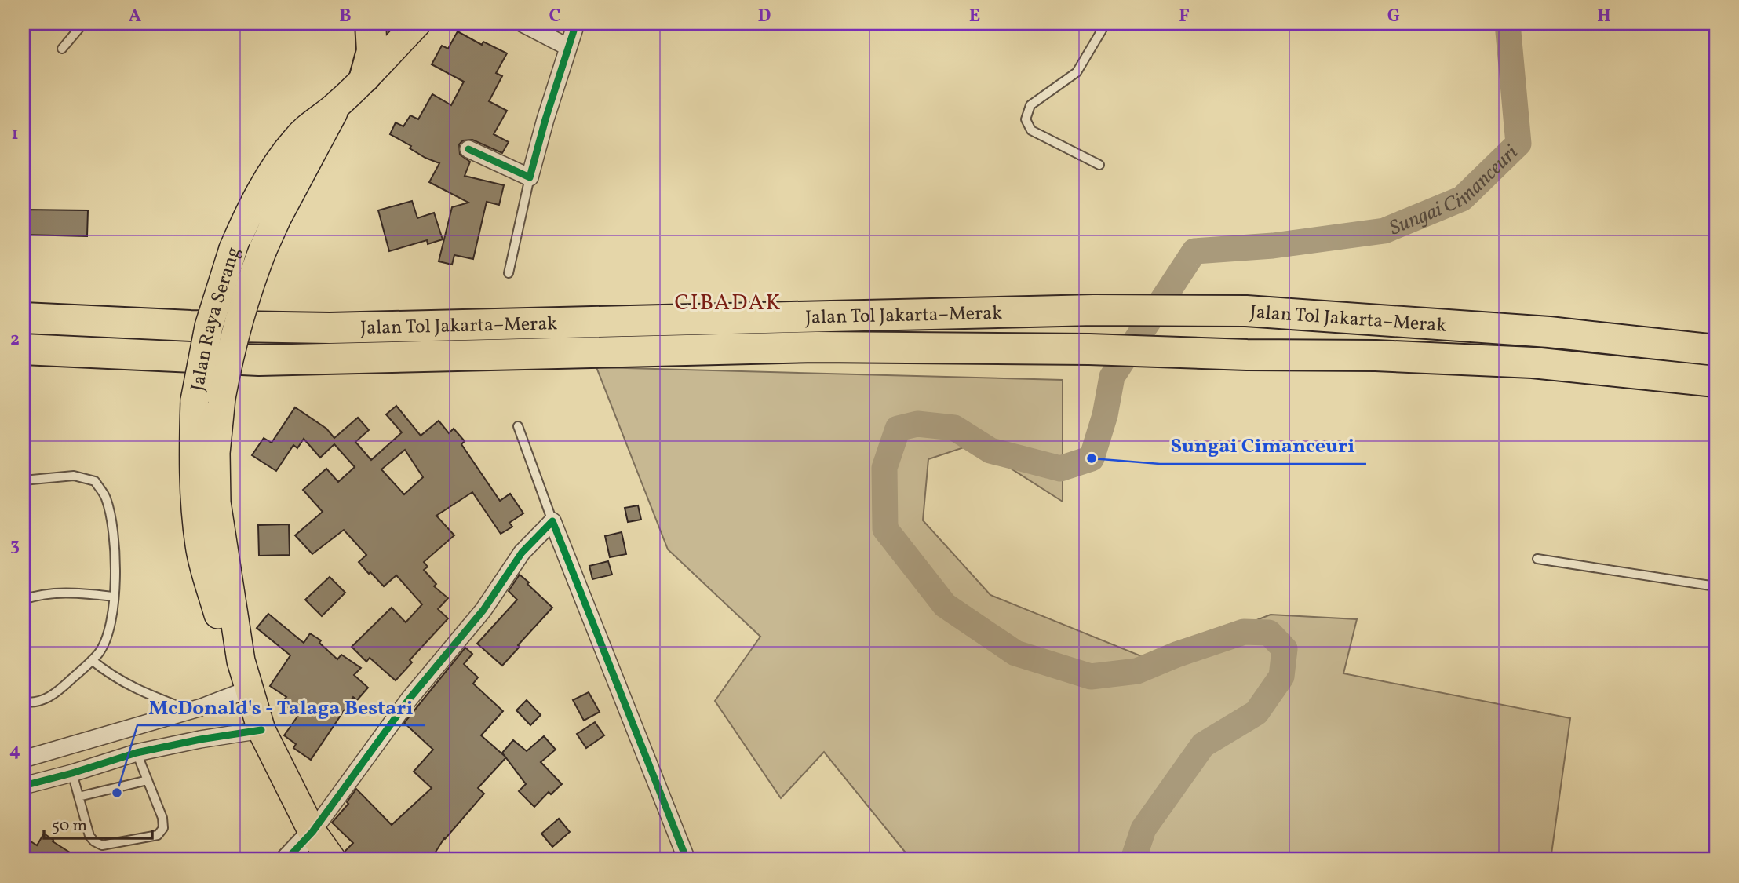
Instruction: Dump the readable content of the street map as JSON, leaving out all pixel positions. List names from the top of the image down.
{
  "streets": {
    "highway": ["Jalan Tol Jakarta–Merak", "Jalan Raya Serang"]
  },
  "districts": ["CIBADAK"],
  "water": ["Sungai Cimanceuri"],
  "places": ["Sungai Cimanceuri", "McDonald's - Talaga Bestari"],
  "scale_bar": "50 m",
  "grid": {
    "columns": [
      "A",
      "B",
      "C",
      "D",
      "E",
      "F",
      "G",
      "H"
    ],
    "rows": [
      "1",
      "2",
      "3",
      "4"
    ]
  }
}
